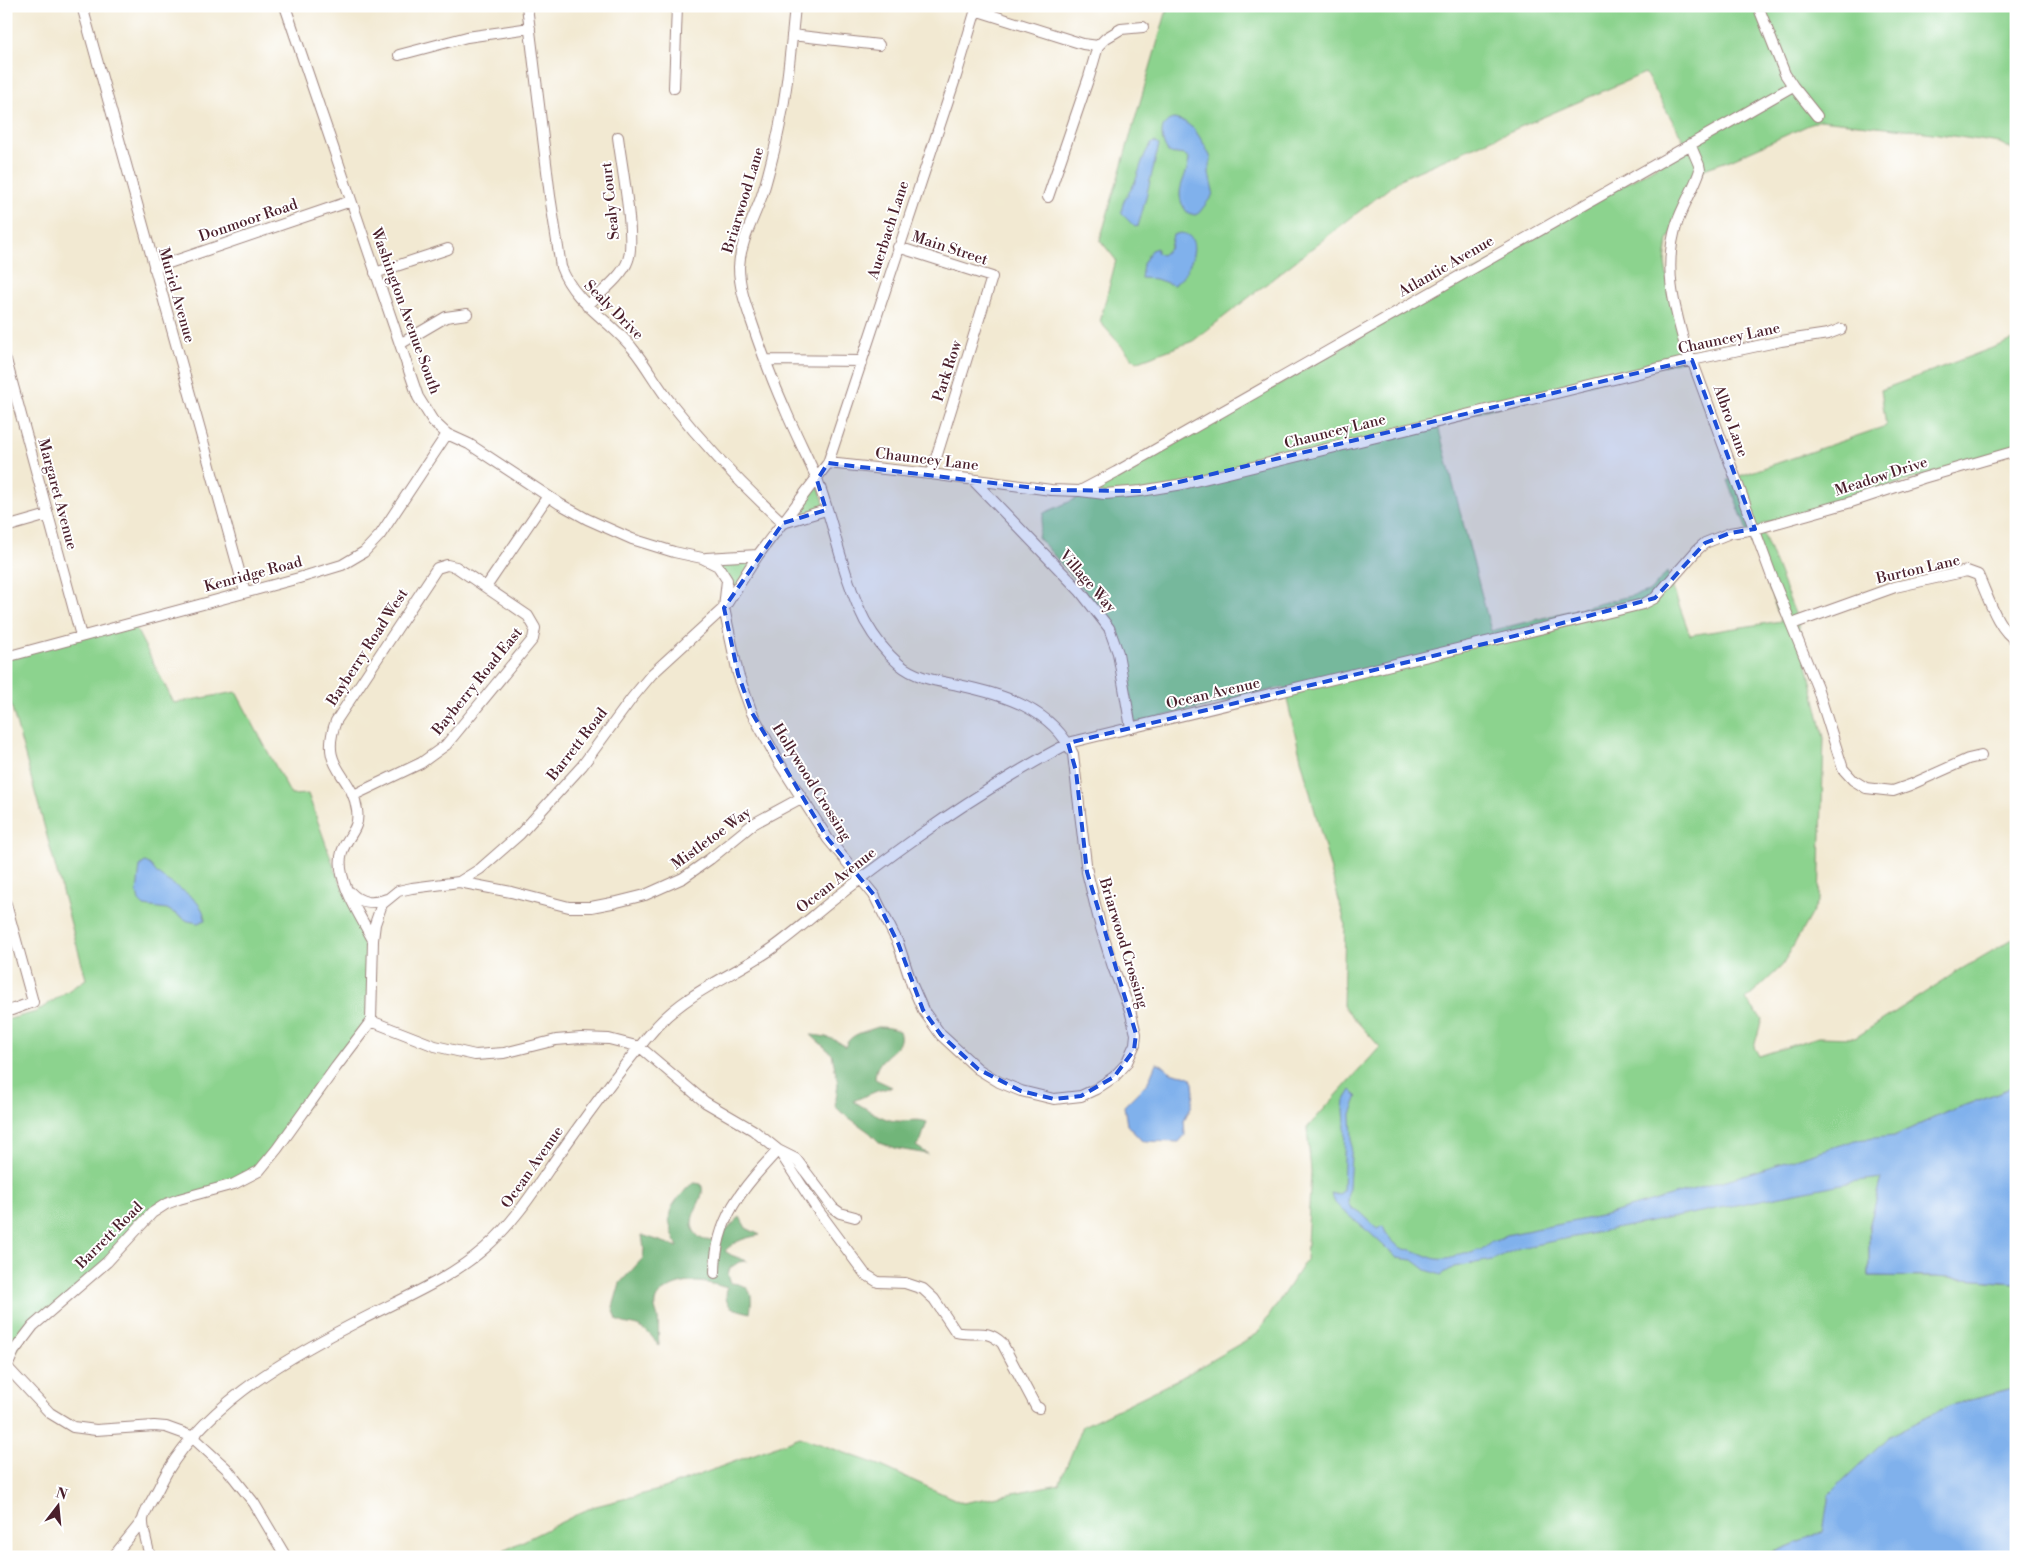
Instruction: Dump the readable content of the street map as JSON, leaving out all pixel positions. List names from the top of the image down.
{
  "streets": {
    "street": [
      "Briarwood Lane",
      "Sealy Court",
      "Donmoor Road",
      "Auerbach Lane",
      "Main Street",
      "Atlantic Avenue",
      "Muriel Avenue",
      "Sealy Drive",
      "Washington Avenue South",
      "Chauncey Lane",
      "Park Row",
      "Albro Lane",
      "Meadow Drive",
      "Margaret Avenue",
      "Burton Lane",
      "Kenridge Road",
      "Village Way",
      "Bayberry Road West",
      "Bayberry Road East",
      "Ocean Avenue",
      "Barrett Road",
      "Hollywood Crossing",
      "Mistletoe Way",
      "Briarwood Crossing"
    ]
  },
  "crossings": [
    ["Briarwood Lane", "Barrett Road"],
    ["Briarwood Lane", "Briarwood Crossing"],
    ["Sealy Court", "Sealy Drive"],
    ["Donmoor Road", "Muriel Avenue"],
    ["Donmoor Road", "Washington Avenue South"],
    ["Auerbach Lane", "Main Street"],
    ["Auerbach Lane", "Chauncey Lane"],
    ["Main Street", "Park Row"],
    ["Atlantic Avenue", "Chauncey Lane"],
    ["Atlantic Avenue", "Albro Lane"],
    ["Muriel Avenue", "Kenridge Road"],
    ["Sealy Drive", "Barrett Road"],
    ["Washington Avenue South", "Kenridge Road"],
    ["Washington Avenue South", "Barrett Road"],
    ["Washington Avenue South", "Hollywood Crossing"],
    ["Chauncey Lane", "Park Row"],
    ["Chauncey Lane", "Albro Lane"],
    ["Chauncey Lane", "Village Way"],
    ["Albro Lane", "Meadow Drive"],
    ["Albro Lane", "Burton Lane"],
    ["Albro Lane", "Ocean Avenue"],
    ["Meadow Drive", "Ocean Avenue"],
    ["Margaret Avenue", "Kenridge Road"],
    ["Village Way", "Ocean Avenue"],
    ["Bayberry Road West", "Bayberry Road East"],
    ["Ocean Avenue", "Hollywood Crossing"],
    ["Ocean Avenue", "Briarwood Crossing"],
    ["Barrett Road", "Hollywood Crossing"],
    ["Barrett Road", "Mistletoe Way"],
    ["Barrett Road", "Briarwood Crossing"],
    ["Hollywood Crossing", "Mistletoe Way"],
    ["Hollywood Crossing", "Briarwood Crossing"]
  ],
  "north": "top"
}
